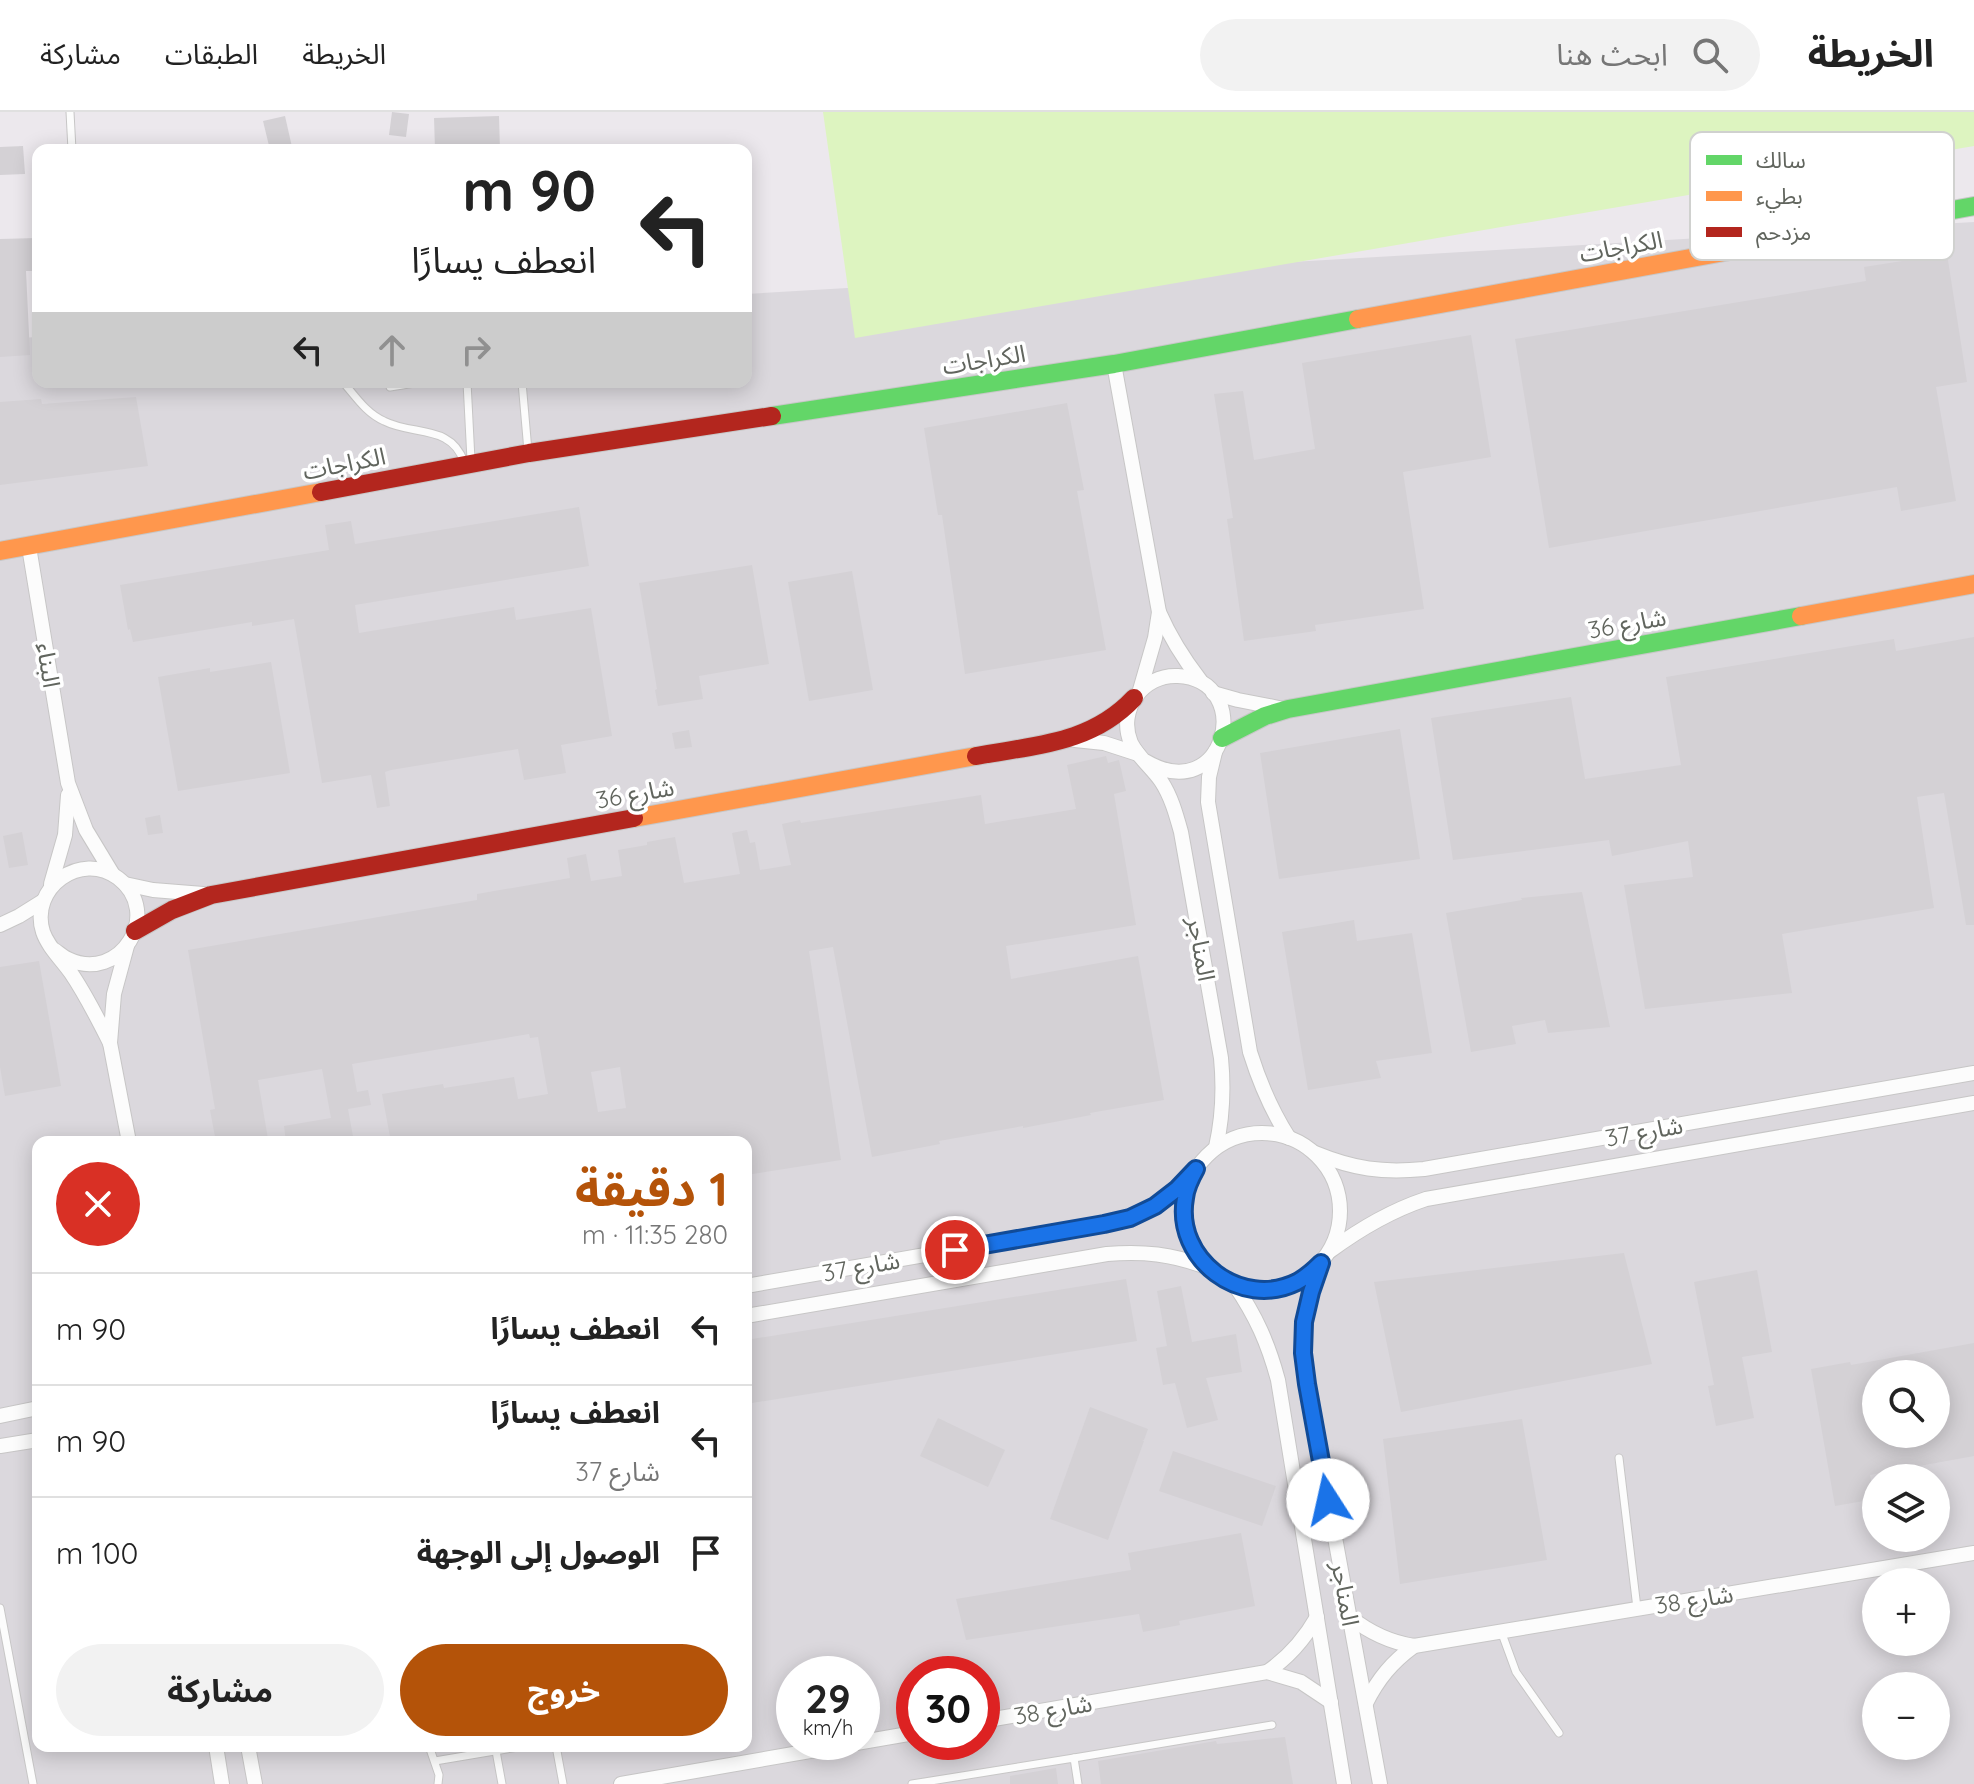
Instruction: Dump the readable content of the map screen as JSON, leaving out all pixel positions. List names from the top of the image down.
{
  "streets": {
    "street": [
      "الكراجات",
      "شارع 36",
      "البناء",
      "المناجر",
      "شارع 37",
      "شارع 38"
    ]
  },
  "crossings": [
    ["الكراجات", "البناء"],
    ["شارع 36", "البناء"],
    ["شارع 36", "المناجر"],
    ["المناجر", "شارع 37"],
    ["المناجر", "شارع 38"]
  ],
  "legend": ["سالك", "بطيء", "مزدحم"],
  "page": {
    "header": "الخريطة",
    "search": "ابحث هنا",
    "nav": ["الخريطة", "الطبقات", "مشاركة"],
    "turn": ["90 m", "انعطف يسارًا"],
    "heading": ["1 دقيقة", "280 m · 11:35"],
    "list": [
      {
        "name": "انعطف يسارًا",
        "value": "90 m"
      },
      {
        "name": "انعطف يسارًا",
        "note": "شارع 37",
        "value": "90 m"
      },
      {
        "name": "الوصول إلى الوجهة",
        "value": "100 m"
      }
    ],
    "map_buttons": ["+", "−"],
    "buttons": ["خروج", "مشاركة"],
    "speed": "29 km/h",
    "limit": "30"
  }
}
